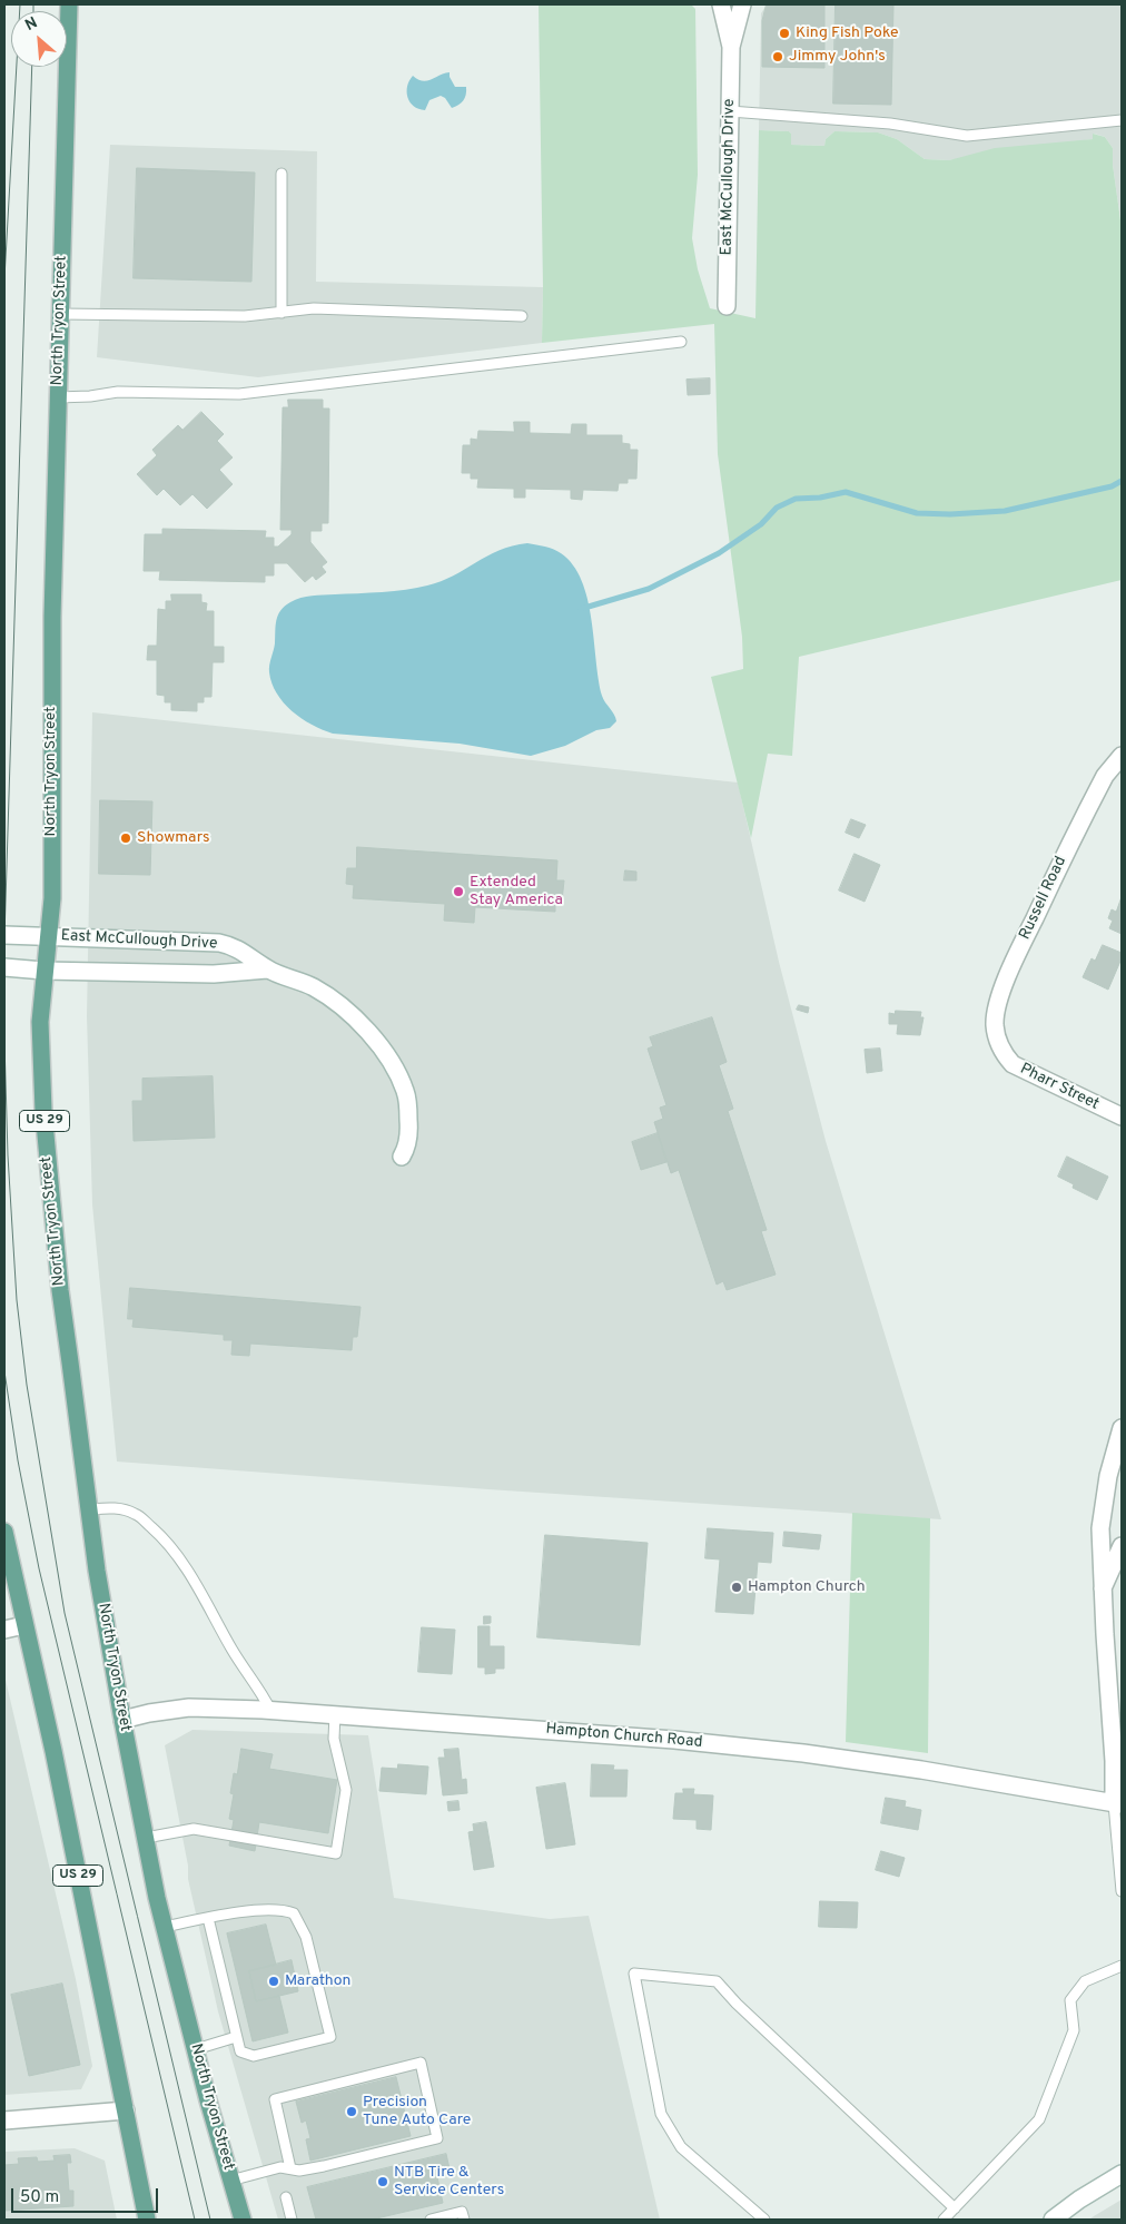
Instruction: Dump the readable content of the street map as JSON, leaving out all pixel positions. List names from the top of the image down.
{
  "streets": {
    "main road": ["North Tryon Street", "US 29"],
    "street": [
      "East McCullough Drive",
      "Russell Road",
      "Pharr Street",
      "Hampton Church Road"
    ]
  },
  "crossings": [
    ["East McCullough Drive", "North Tryon Street"],
    ["North Tryon Street", "Hampton Church Road"],
    ["Russell Road", "Pharr Street"]
  ],
  "places": [
    "King Fish Poke",
    "Jimmy John's",
    "Showmars",
    "Extended Stay America",
    "Hampton Church",
    "Marathon",
    "Precision Tune Auto Care",
    "NTB Tire & Service Centers"
  ],
  "scale_bar": "50 m",
  "north": "top left"
}
